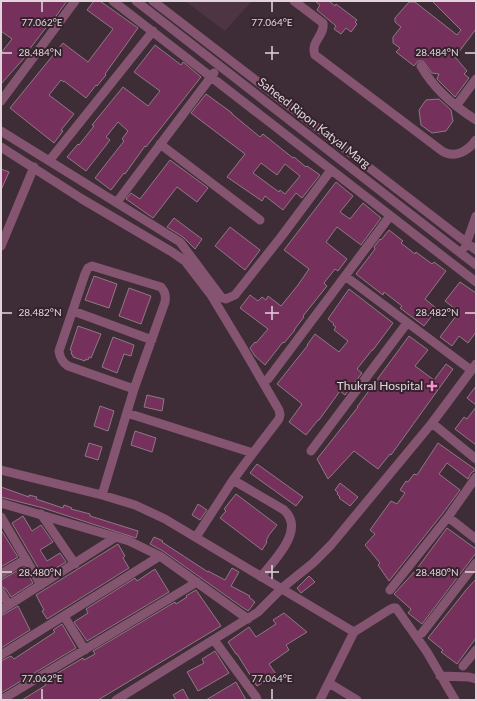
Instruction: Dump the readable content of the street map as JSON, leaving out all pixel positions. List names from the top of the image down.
{
  "streets": {
    "street": ["Saheed Ripon Katyal Marg"]
  },
  "places": {
    "health": ["Thukral Hospital"]
  },
  "coordinates": [
    "77.062°E",
    "77.064°E",
    "28.484°N",
    "28.482°N",
    "28.480°N"
  ]
}
